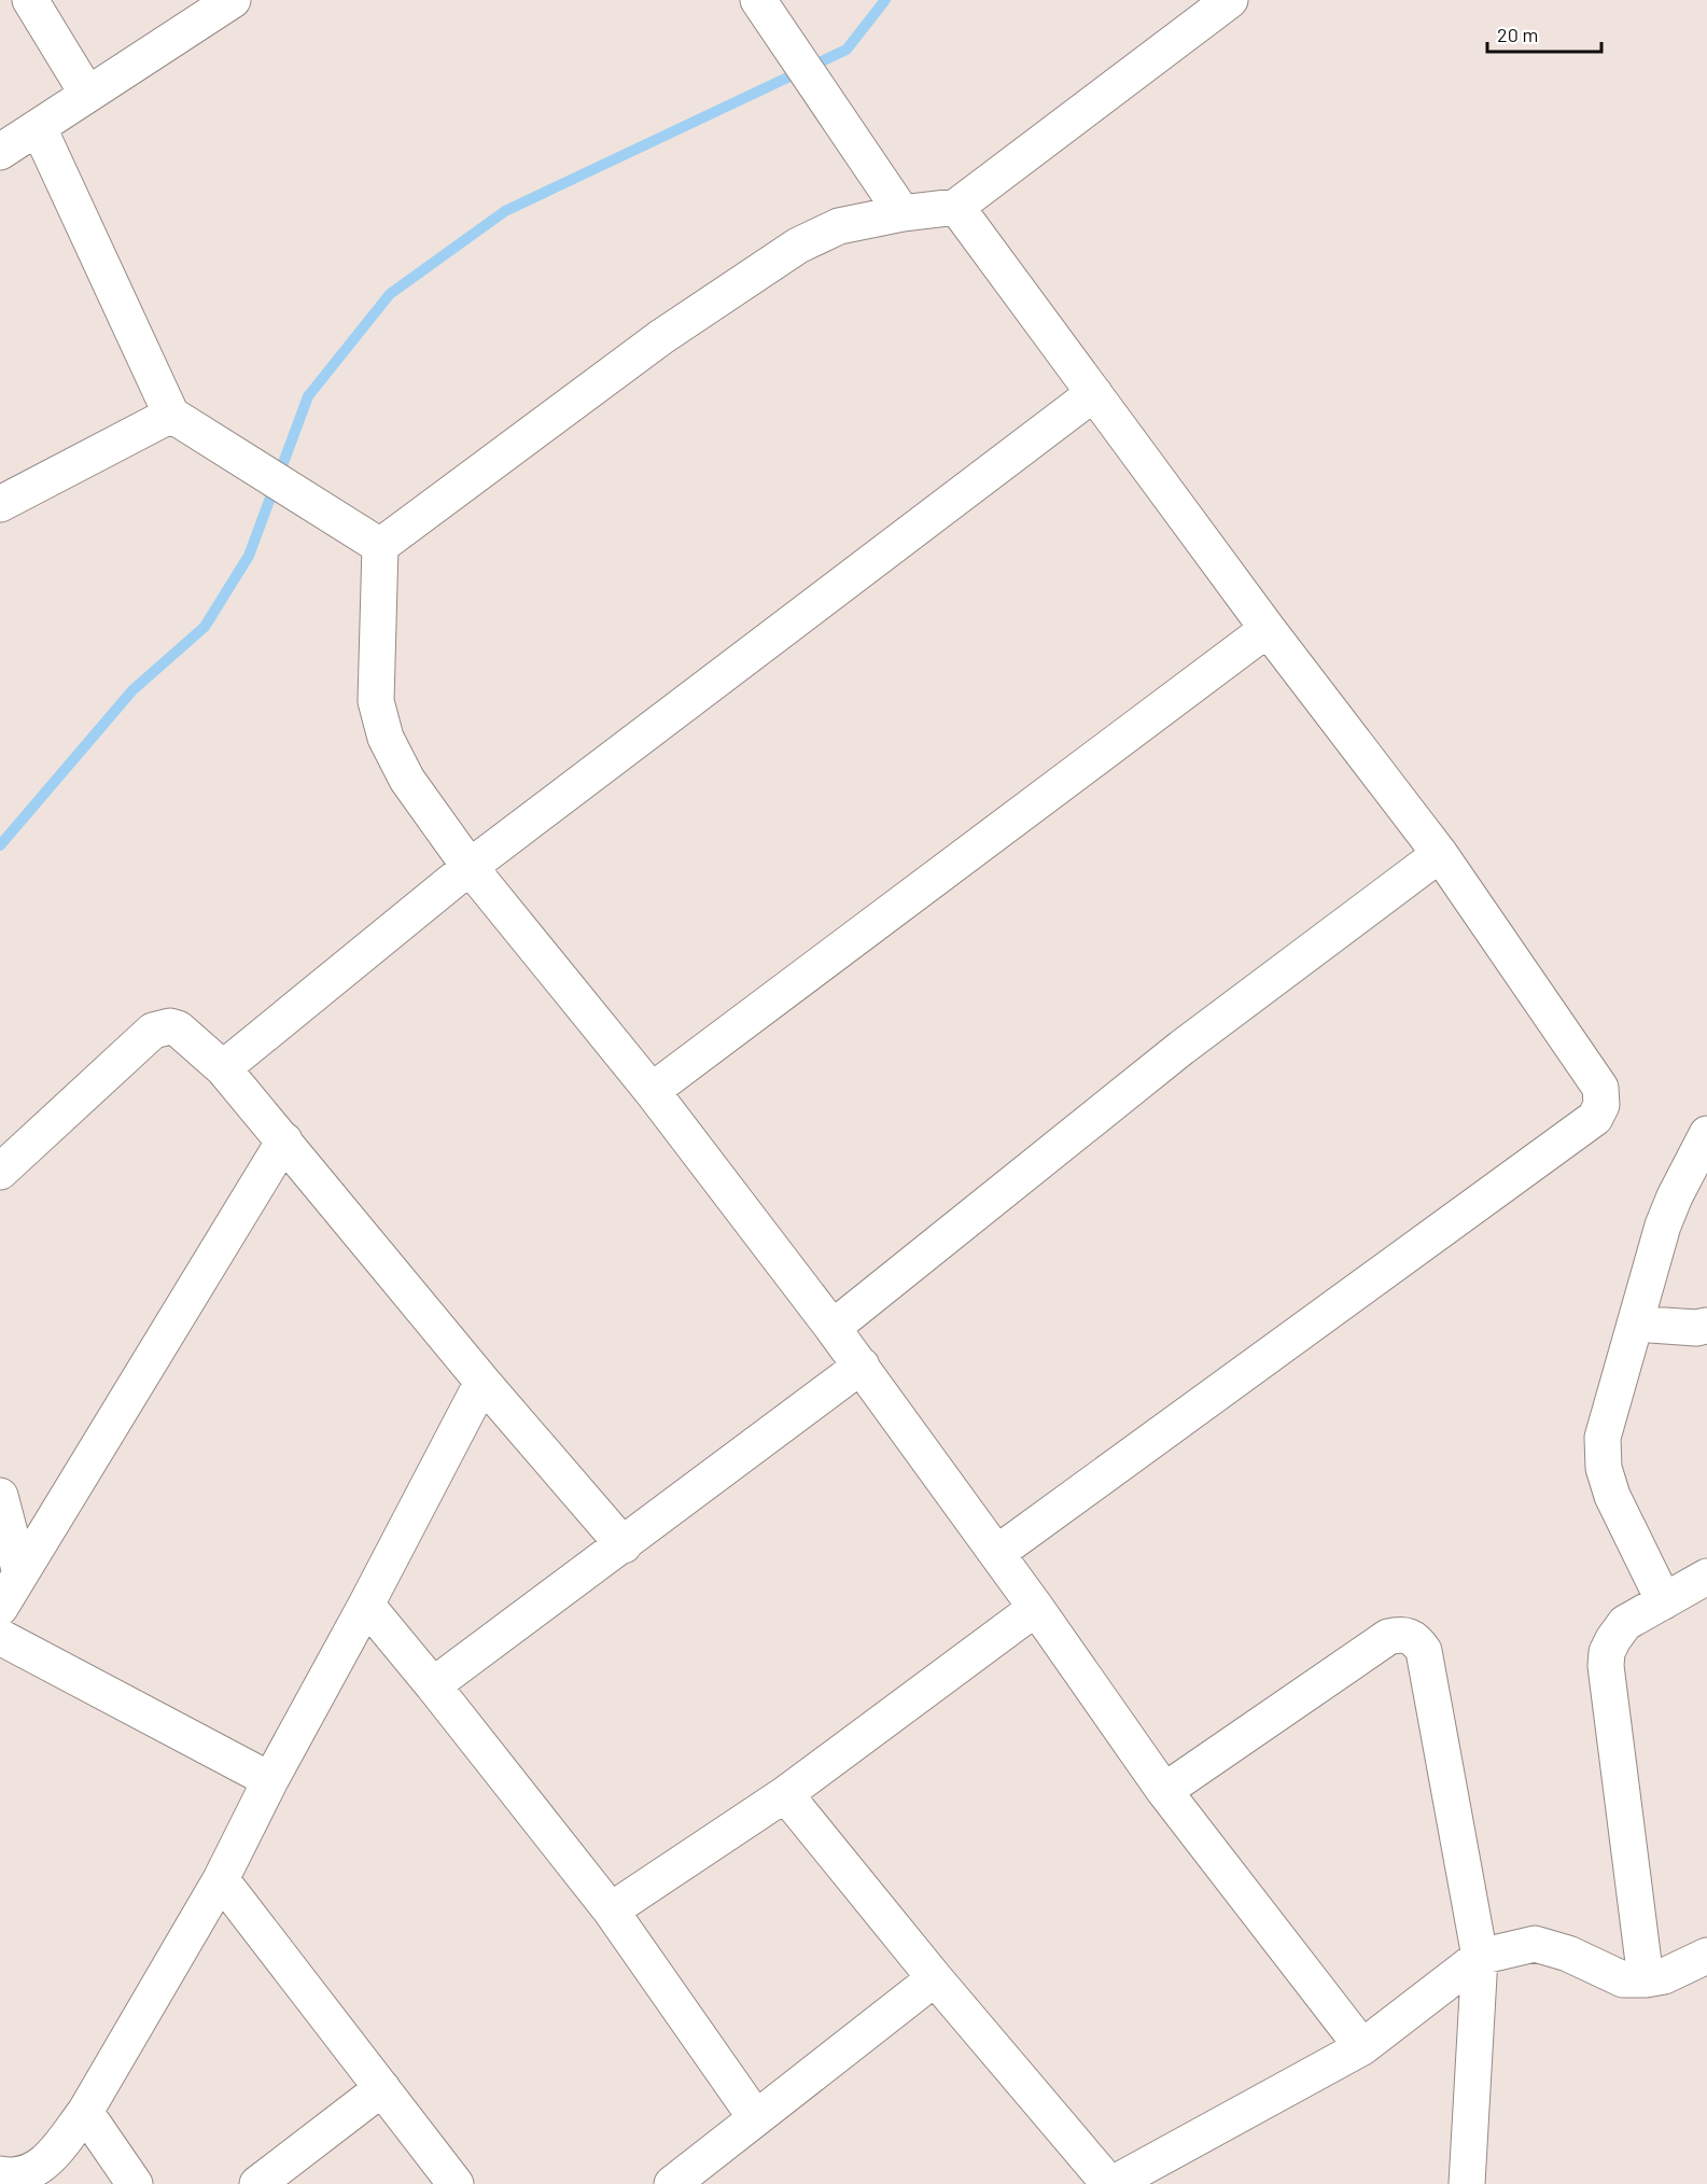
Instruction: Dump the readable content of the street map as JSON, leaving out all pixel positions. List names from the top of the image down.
{
  "scale_bar": "20 m"
}
